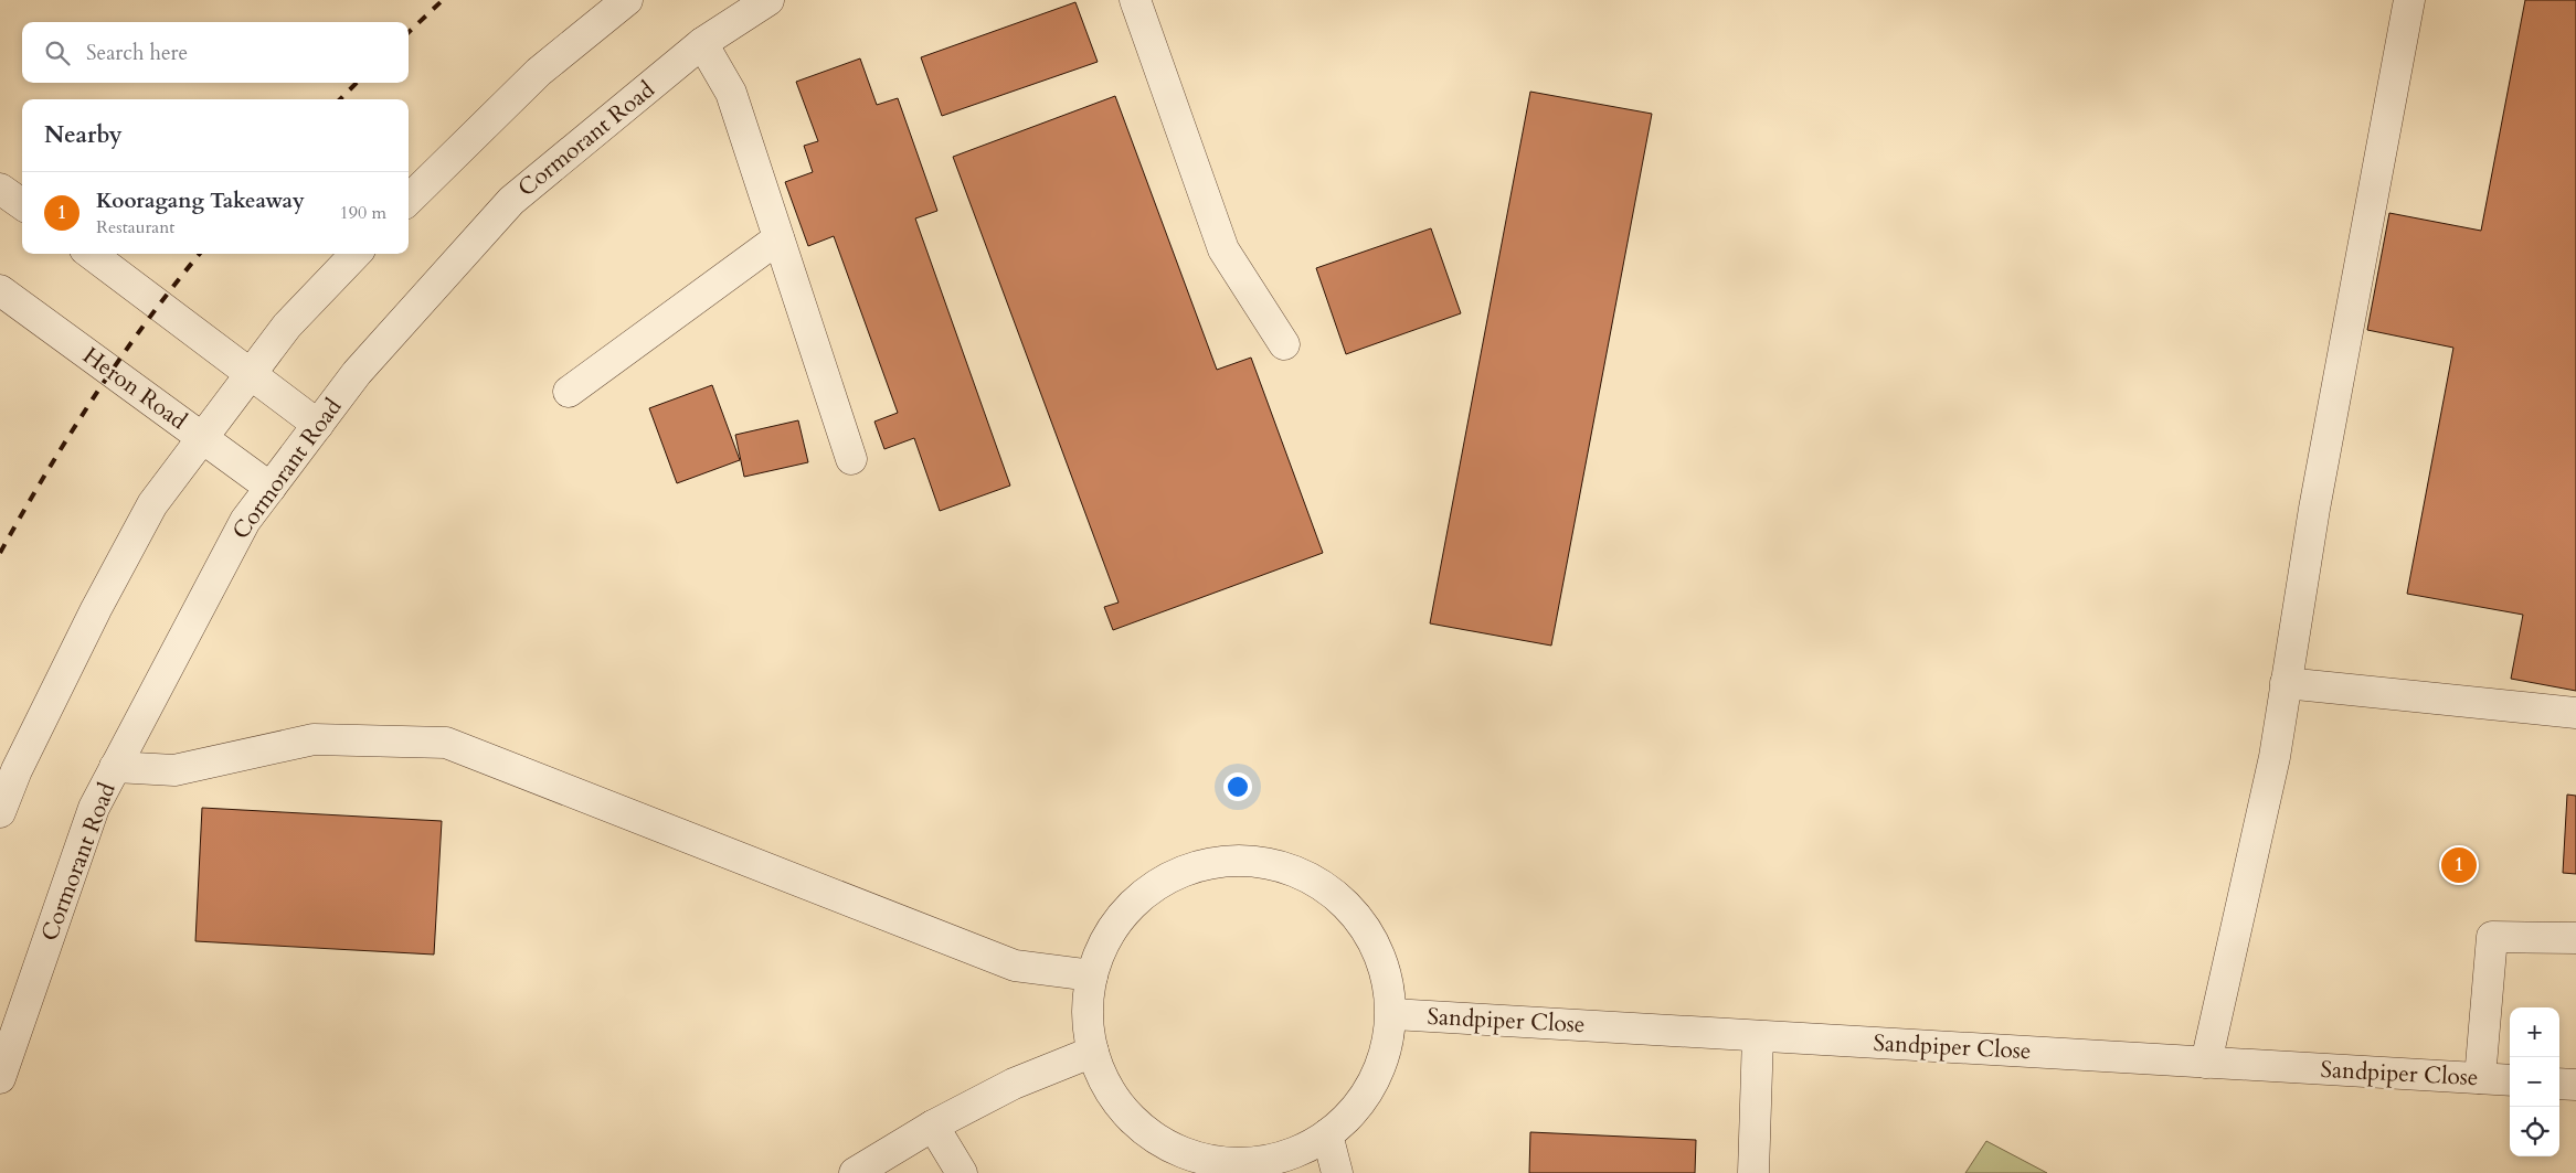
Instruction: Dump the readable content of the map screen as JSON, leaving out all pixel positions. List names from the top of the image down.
{
  "streets": {
    "street": ["Cormorant Road", "Heron Road", "Sandpiper Close"]
  },
  "crossings": [
    ["Cormorant Road", "Heron Road"]
  ],
  "page": {
    "search": "Search here",
    "heading": "Nearby",
    "list": [
      {
        "mark": "1",
        "name": "Kooragang Takeaway",
        "note": "Restaurant",
        "value": "190 m"
      }
    ],
    "pins": "1",
    "map_buttons": ["+", "−"]
  }
}
